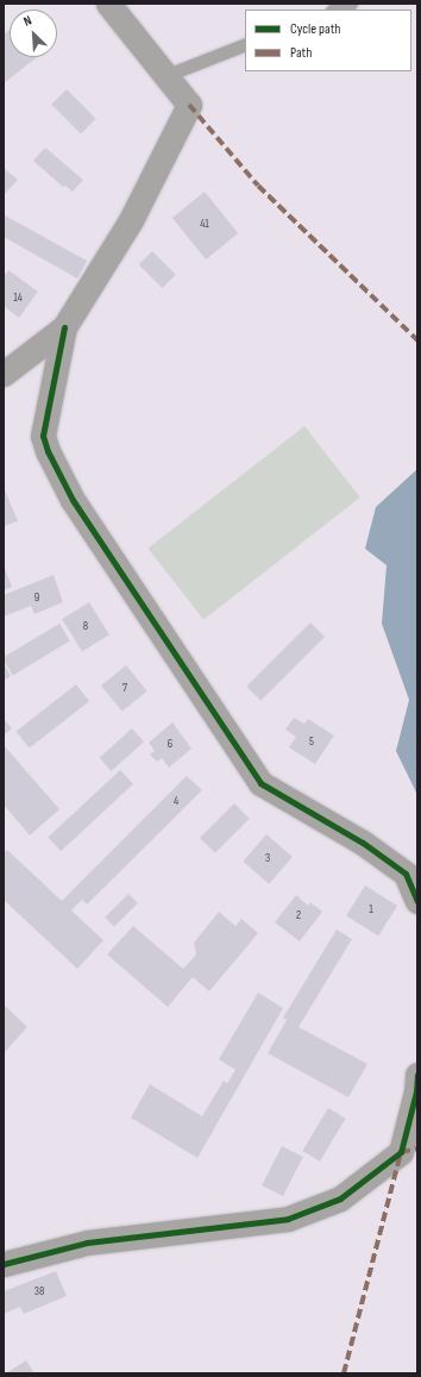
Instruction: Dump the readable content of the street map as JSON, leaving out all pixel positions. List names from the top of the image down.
{
  "house_numbers": [
    "41",
    "14",
    "9",
    "8",
    "7",
    "5",
    "6",
    "4",
    "3",
    "1",
    "2",
    "38"
  ],
  "legend": ["Cycle path", "Path"],
  "north": "top left"
}
